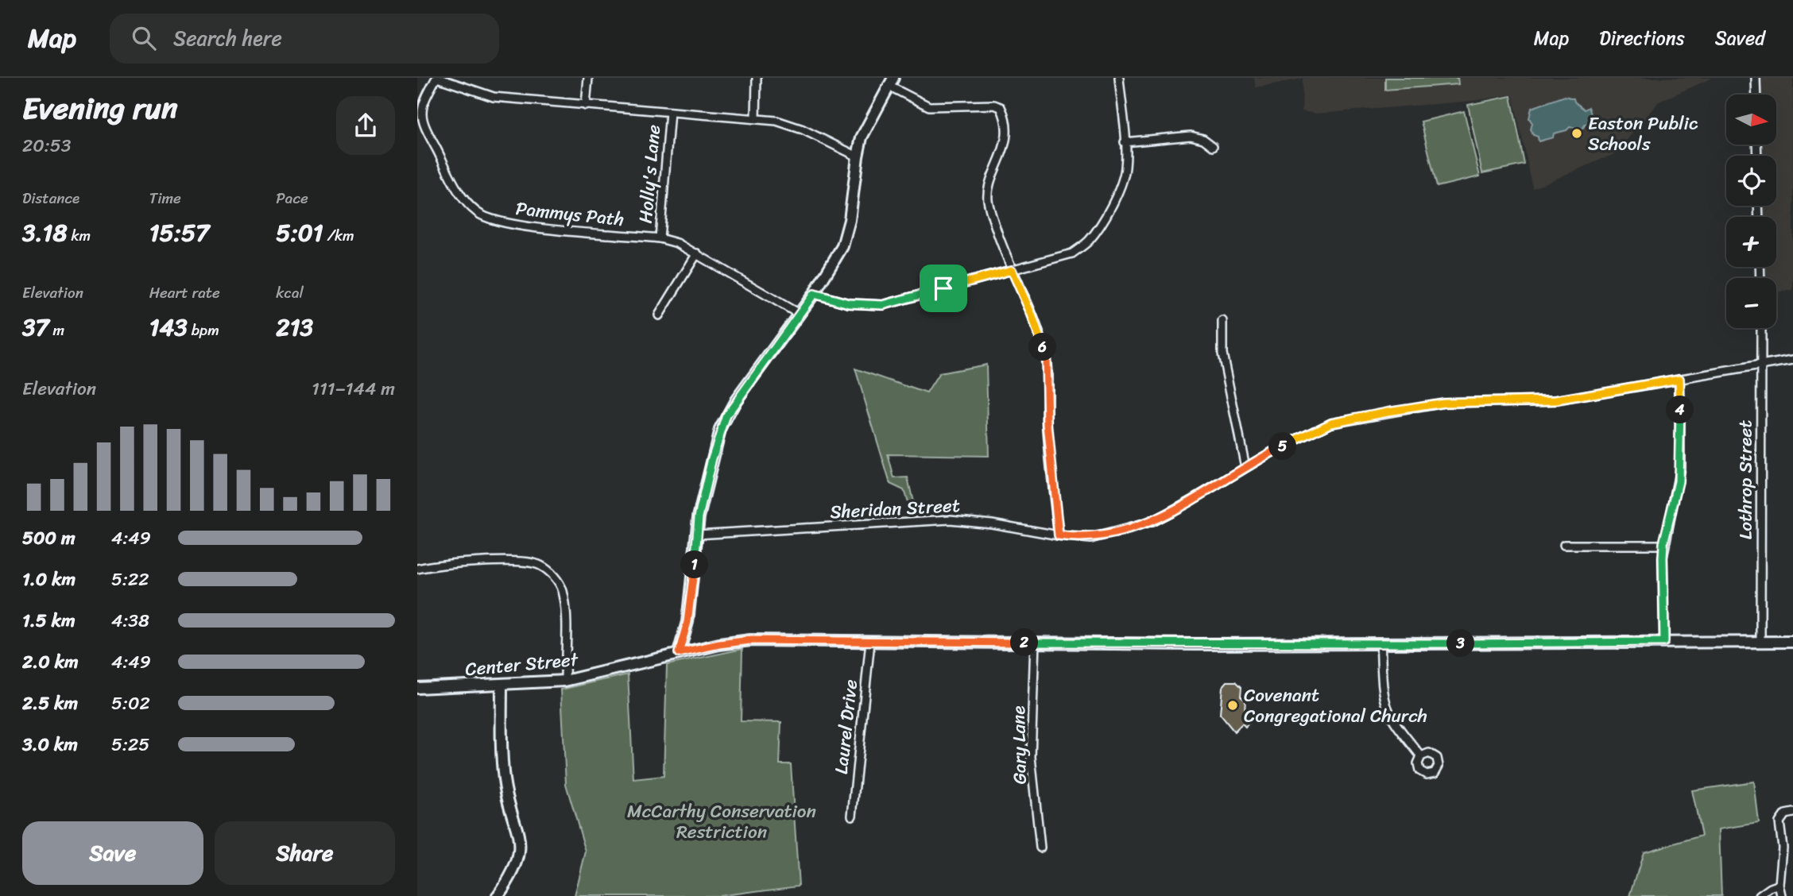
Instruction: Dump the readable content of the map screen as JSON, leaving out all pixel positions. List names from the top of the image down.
{
  "streets": {
    "main road": ["Center Street"],
    "street": [
      "Holly's Lane",
      "Pammys Path",
      "Lothrop Street",
      "Sheridan Street",
      "Laurel Drive",
      "Gary Lane"
    ]
  },
  "crossings": [
    ["Holly's Lane", "Pammys Path"],
    ["Lothrop Street", "Sheridan Street"],
    ["Lothrop Street", "Center Street"],
    ["Center Street", "Laurel Drive"],
    ["Center Street", "Gary Lane"]
  ],
  "parks": ["McCarthy Conservation Restriction"],
  "places": ["Easton Public Schools", "Covenant Congregational Church"],
  "north": "right",
  "page": {
    "header": "Map",
    "search": "Search here",
    "nav": ["Map", "Directions", "Saved"],
    "heading": ["Evening run", "20:53"],
    "map_buttons": ["+", "−"],
    "stats": [
      ["Distance", "3.18 km"],
      ["Time", "15:57"],
      ["Pace", "5:01 /km"],
      ["Elevation", "37 m"],
      ["Heart rate", "143 bpm"],
      ["kcal", "213"]
    ],
    "pins": [
      "6",
      "4",
      "5",
      "1",
      "2",
      "3"
    ],
    "chart": ["Elevation", "111–144 m"],
    "list": [
      {
        "name": "500 m",
        "note": "4:49"
      },
      {
        "name": "1.0 km",
        "note": "5:22"
      },
      {
        "name": "1.5 km",
        "note": "4:38"
      },
      {
        "name": "2.0 km",
        "note": "4:49"
      },
      {
        "name": "2.5 km",
        "note": "5:02"
      },
      {
        "name": "3.0 km",
        "note": "5:25"
      }
    ],
    "buttons": ["Save", "Share"]
  }
}
